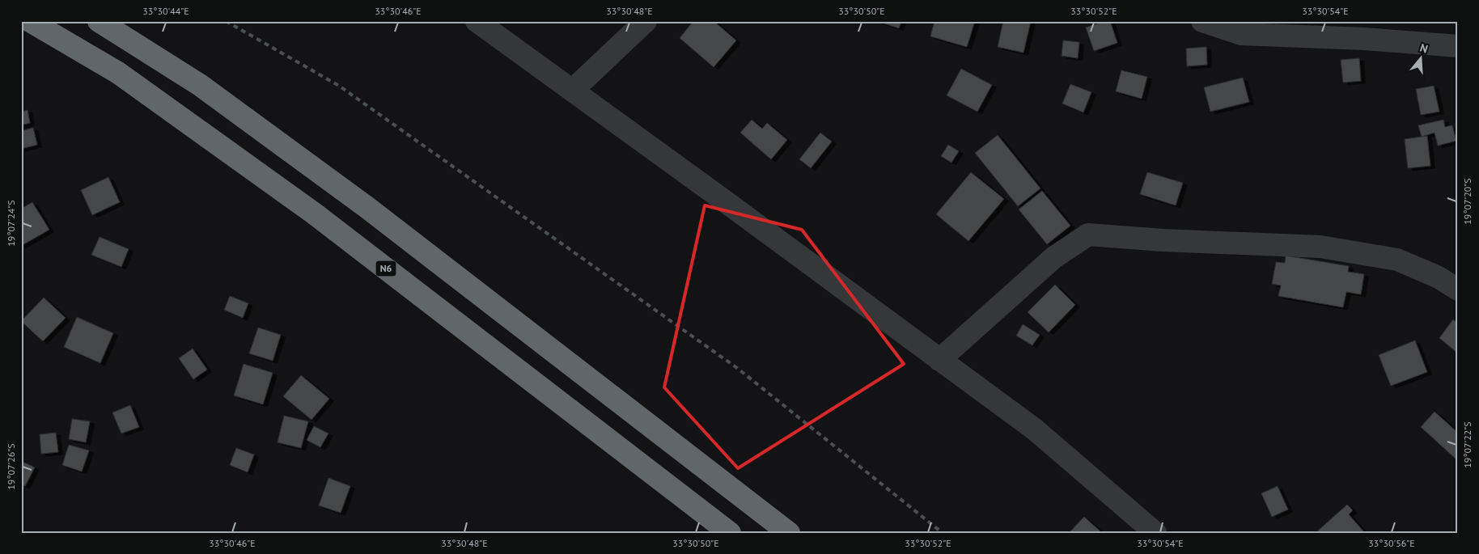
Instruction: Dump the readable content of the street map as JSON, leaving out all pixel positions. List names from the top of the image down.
{
  "streets": {
    "highway": ["N6"]
  },
  "north": "top",
  "coordinates": [
    "33°30'44\"E",
    "33°30'46\"E",
    "33°30'48\"E",
    "33°30'50\"E",
    "33°30'52\"E",
    "33°30'54\"E",
    "19°07'20\"S",
    "19°07'24\"S",
    "19°07'22\"S",
    "19°07'26\"S",
    "33°30'56\"E"
  ]
}
